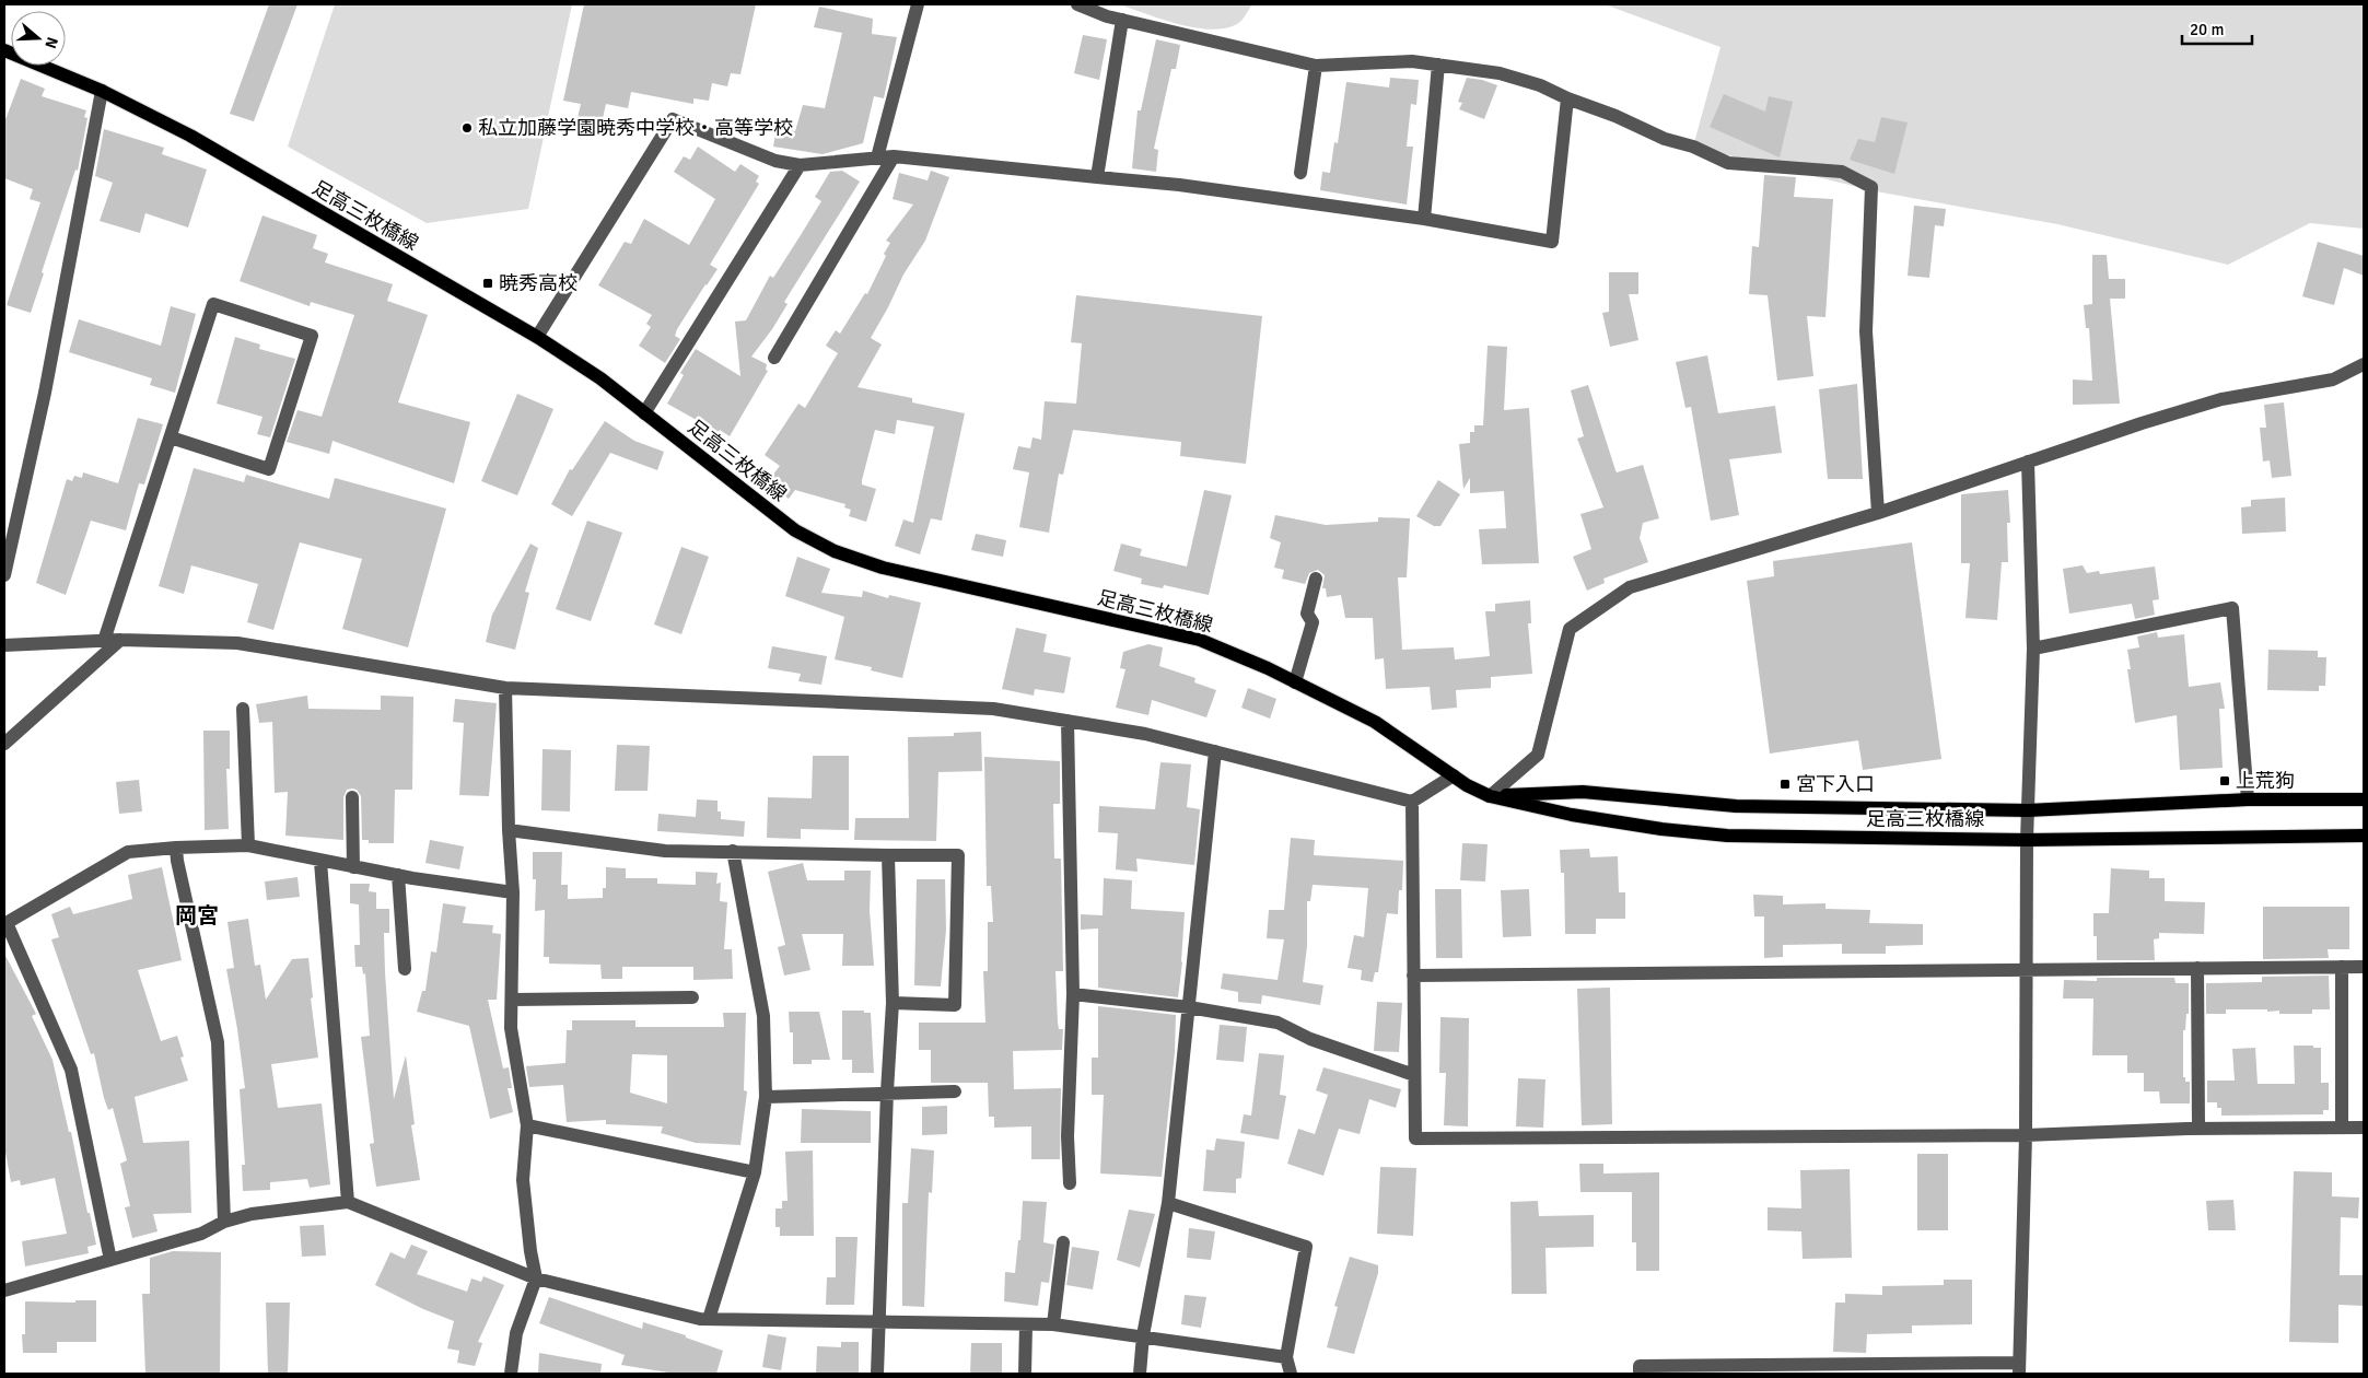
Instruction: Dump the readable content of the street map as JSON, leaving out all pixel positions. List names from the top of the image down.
{
  "streets": {
    "main road": ["足高三枚橋線"]
  },
  "districts": ["岡宮"],
  "places": {
    "other": ["私立加藤学園暁秀中学校・高等学校"],
    "transit": ["暁秀高校", "上荒狗", "宮下入口"]
  },
  "scale_bar": "20 m",
  "north": "right"
}
